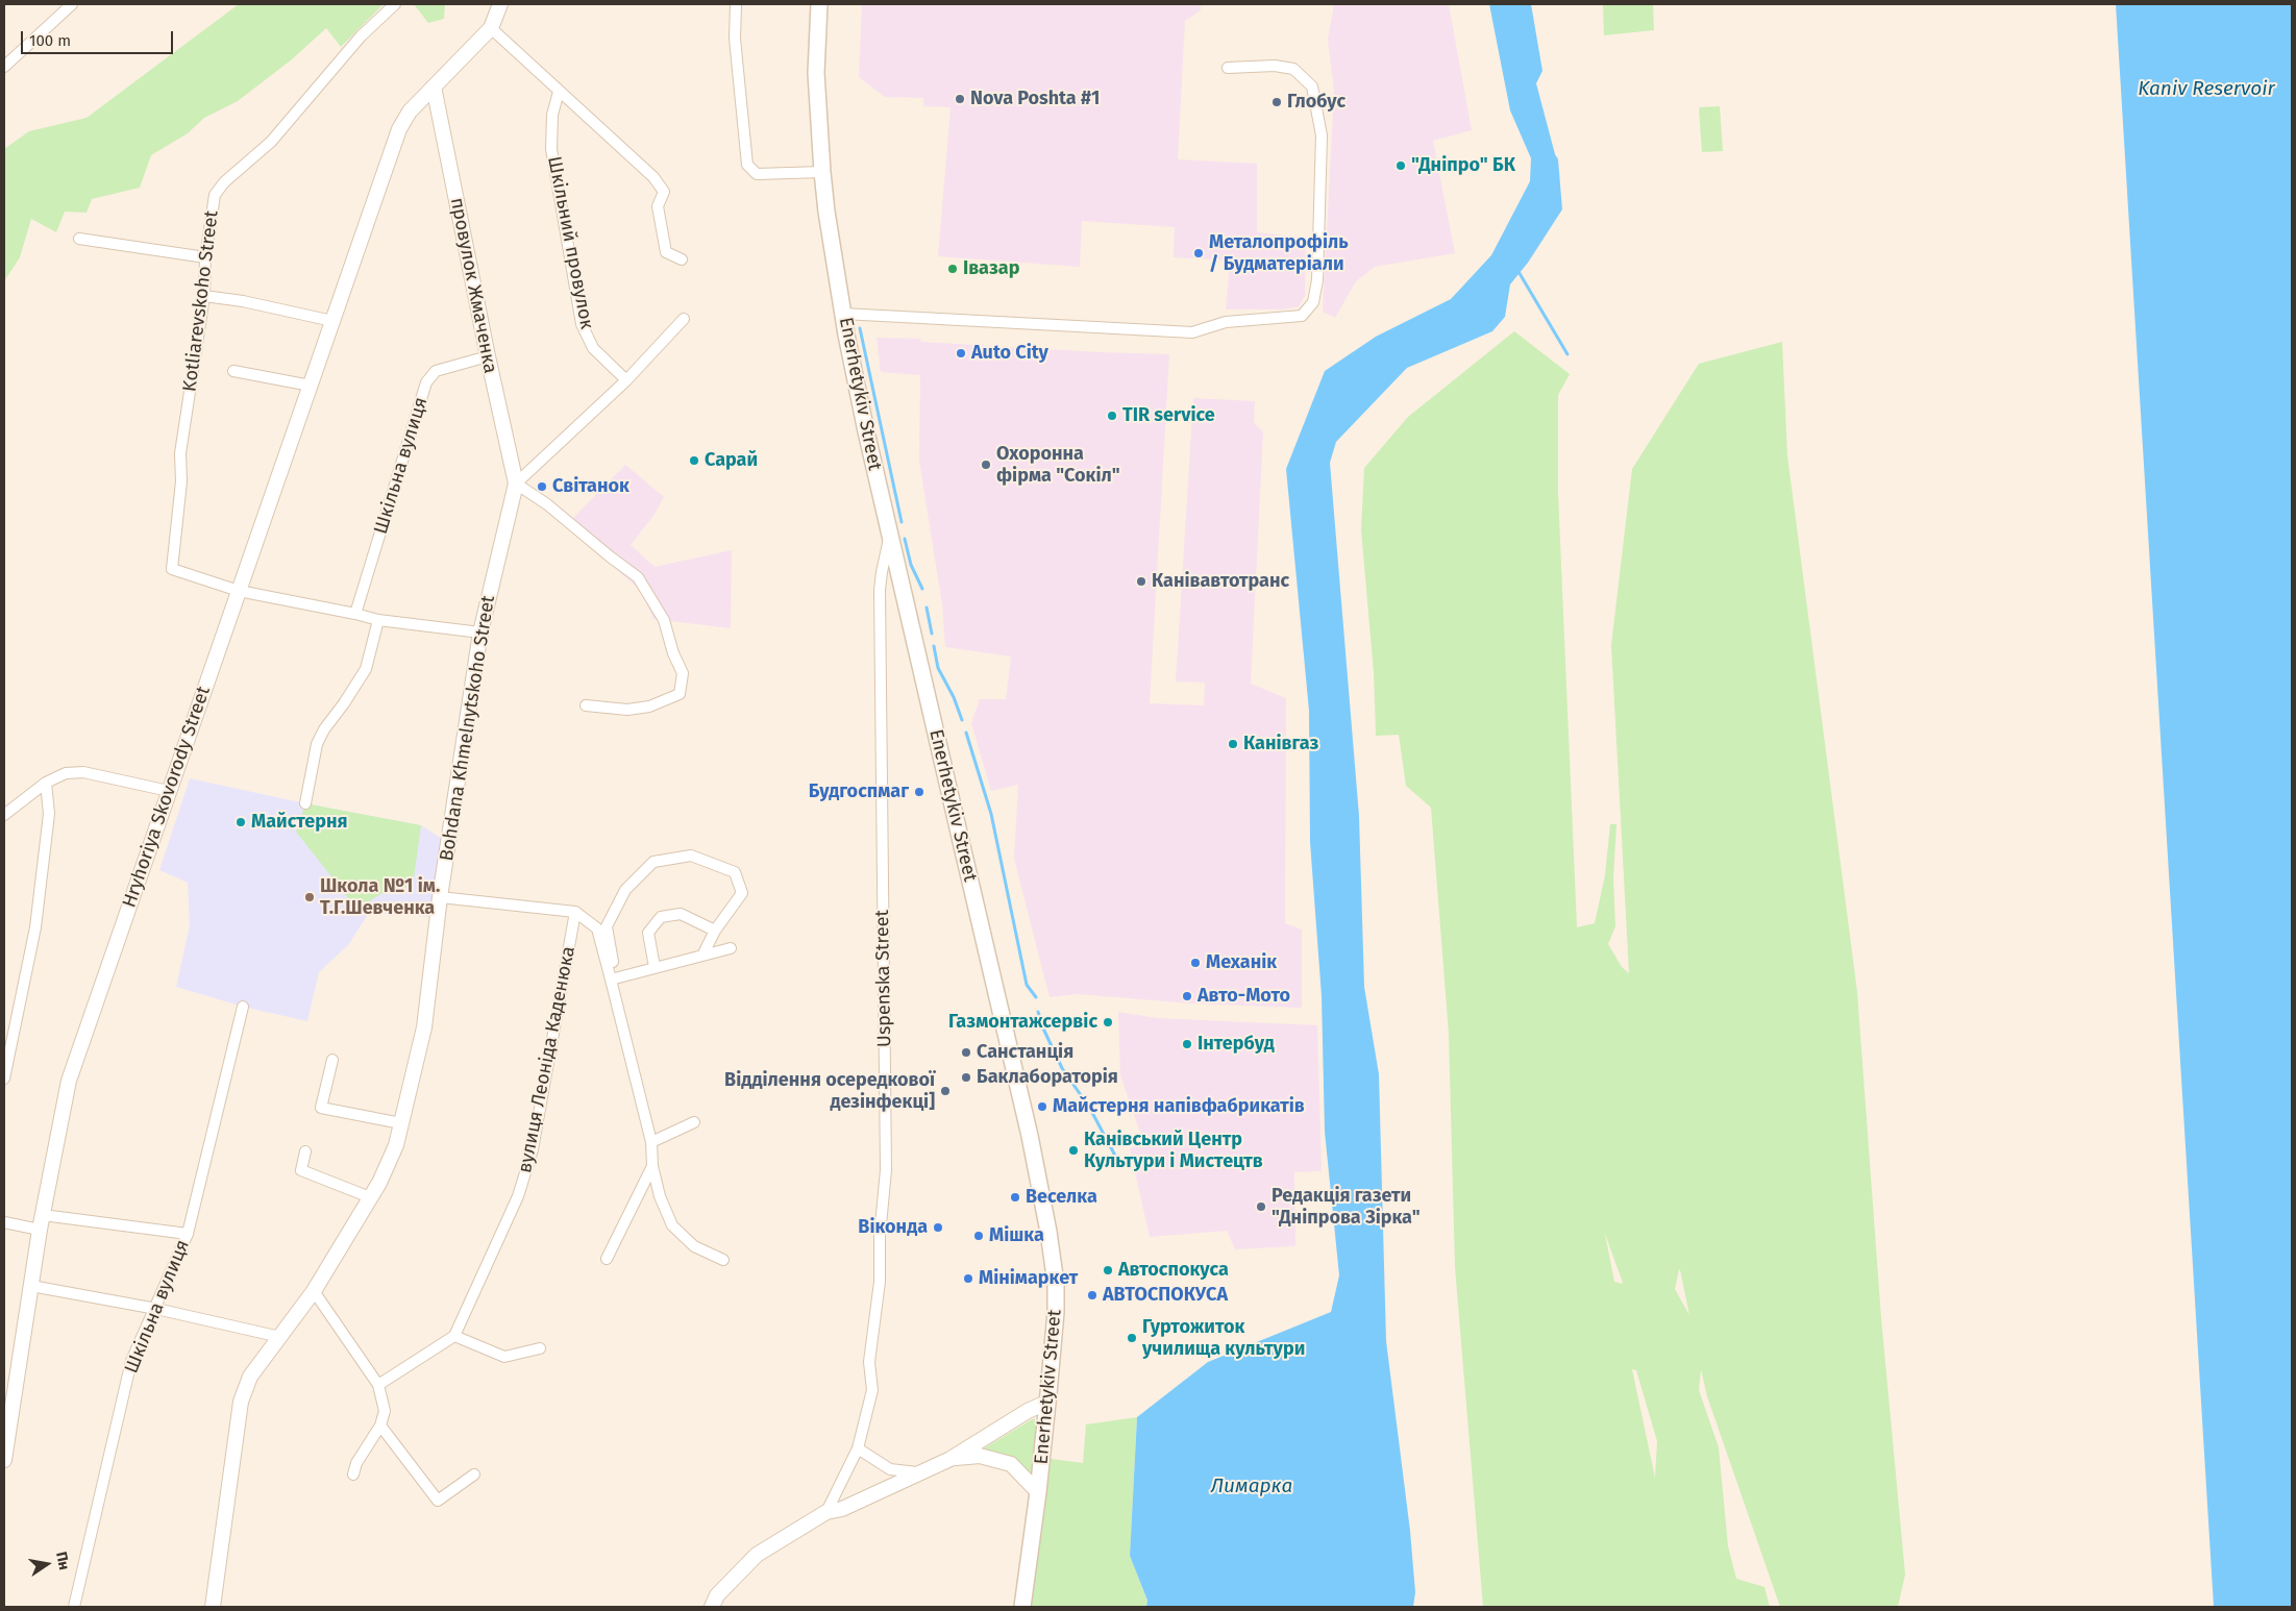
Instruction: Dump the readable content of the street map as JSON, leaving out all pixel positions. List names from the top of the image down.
{
  "streets": {
    "main road": ["Enerhetykiv Street"],
    "street": [
      "Шкільний провулок",
      "провулок Жмаченка",
      "Kotliarevskoho Street",
      "Шкільна вулиця",
      "Bohdana Khmelnytskoho Street",
      "Hryhoriya Skovorody Street",
      "Uspenska Street",
      "вулиця Леоніда Каденюка"
    ]
  },
  "crossings": [
    ["провулок Жмаченка", "Шкільна вулиця"],
    ["провулок Жмаченка", "Bohdana Khmelnytskoho Street"],
    ["провулок Жмаченка", "Hryhoriya Skovorody Street"],
    ["Kotliarevskoho Street", "Hryhoriya Skovorody Street"],
    ["Enerhetykiv Street", "Uspenska Street"]
  ],
  "water": ["Kaniv Reservoir", "Лимарка"],
  "places": [
    "Nova Poshta #1",
    "Глобус",
    "\"Дніпро\" БК",
    "Металопрофіль / Будматеріали",
    "Івазар",
    "Auto City",
    "TIR service",
    "Сарай",
    "Охоронна фірма \"Сокіл\"",
    "Світанок",
    "Канівавтотранс",
    "Канівгаз",
    "Будгоспмаг",
    "Майстерня",
    "Школа №1 ім. Т.Г.Шевченка",
    "Механік",
    "Авто-Мото",
    "Газмонтажсервіс",
    "Інтербуд",
    "Санстанція",
    "Баклабораторія",
    "Відділення осередкової дезінфекці]",
    "Майстерня напівфабрикатів",
    "Канівський Центр Культури і Мистецтв",
    "Веселка",
    "Редакція газети \"Дніпрова Зірка\"",
    "Віконда",
    "Мішка",
    "Автоспокуса",
    "Мінімаркет",
    "АВТОСПОКУСА",
    "Гуртожиток училища культури"
  ],
  "scale_bar": "100 m",
  "north": "right"
}
